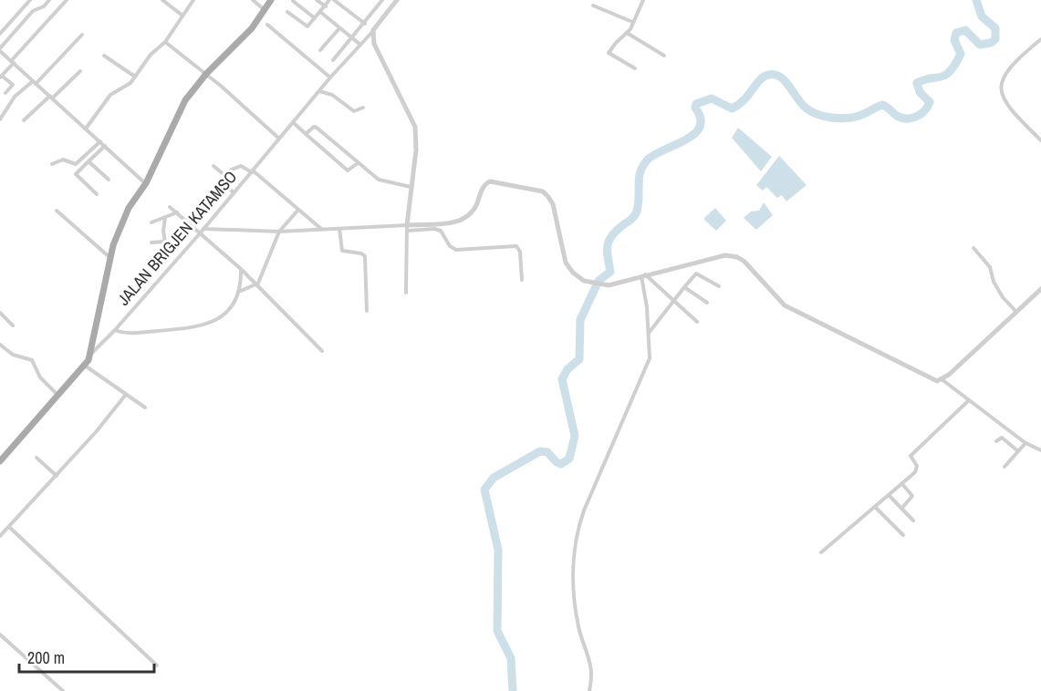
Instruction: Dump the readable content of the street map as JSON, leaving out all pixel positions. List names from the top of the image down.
{
  "streets": {
    "main road": ["JALAN BRIGJEN KATAMSO"]
  },
  "scale_bar": "200 m"
}
